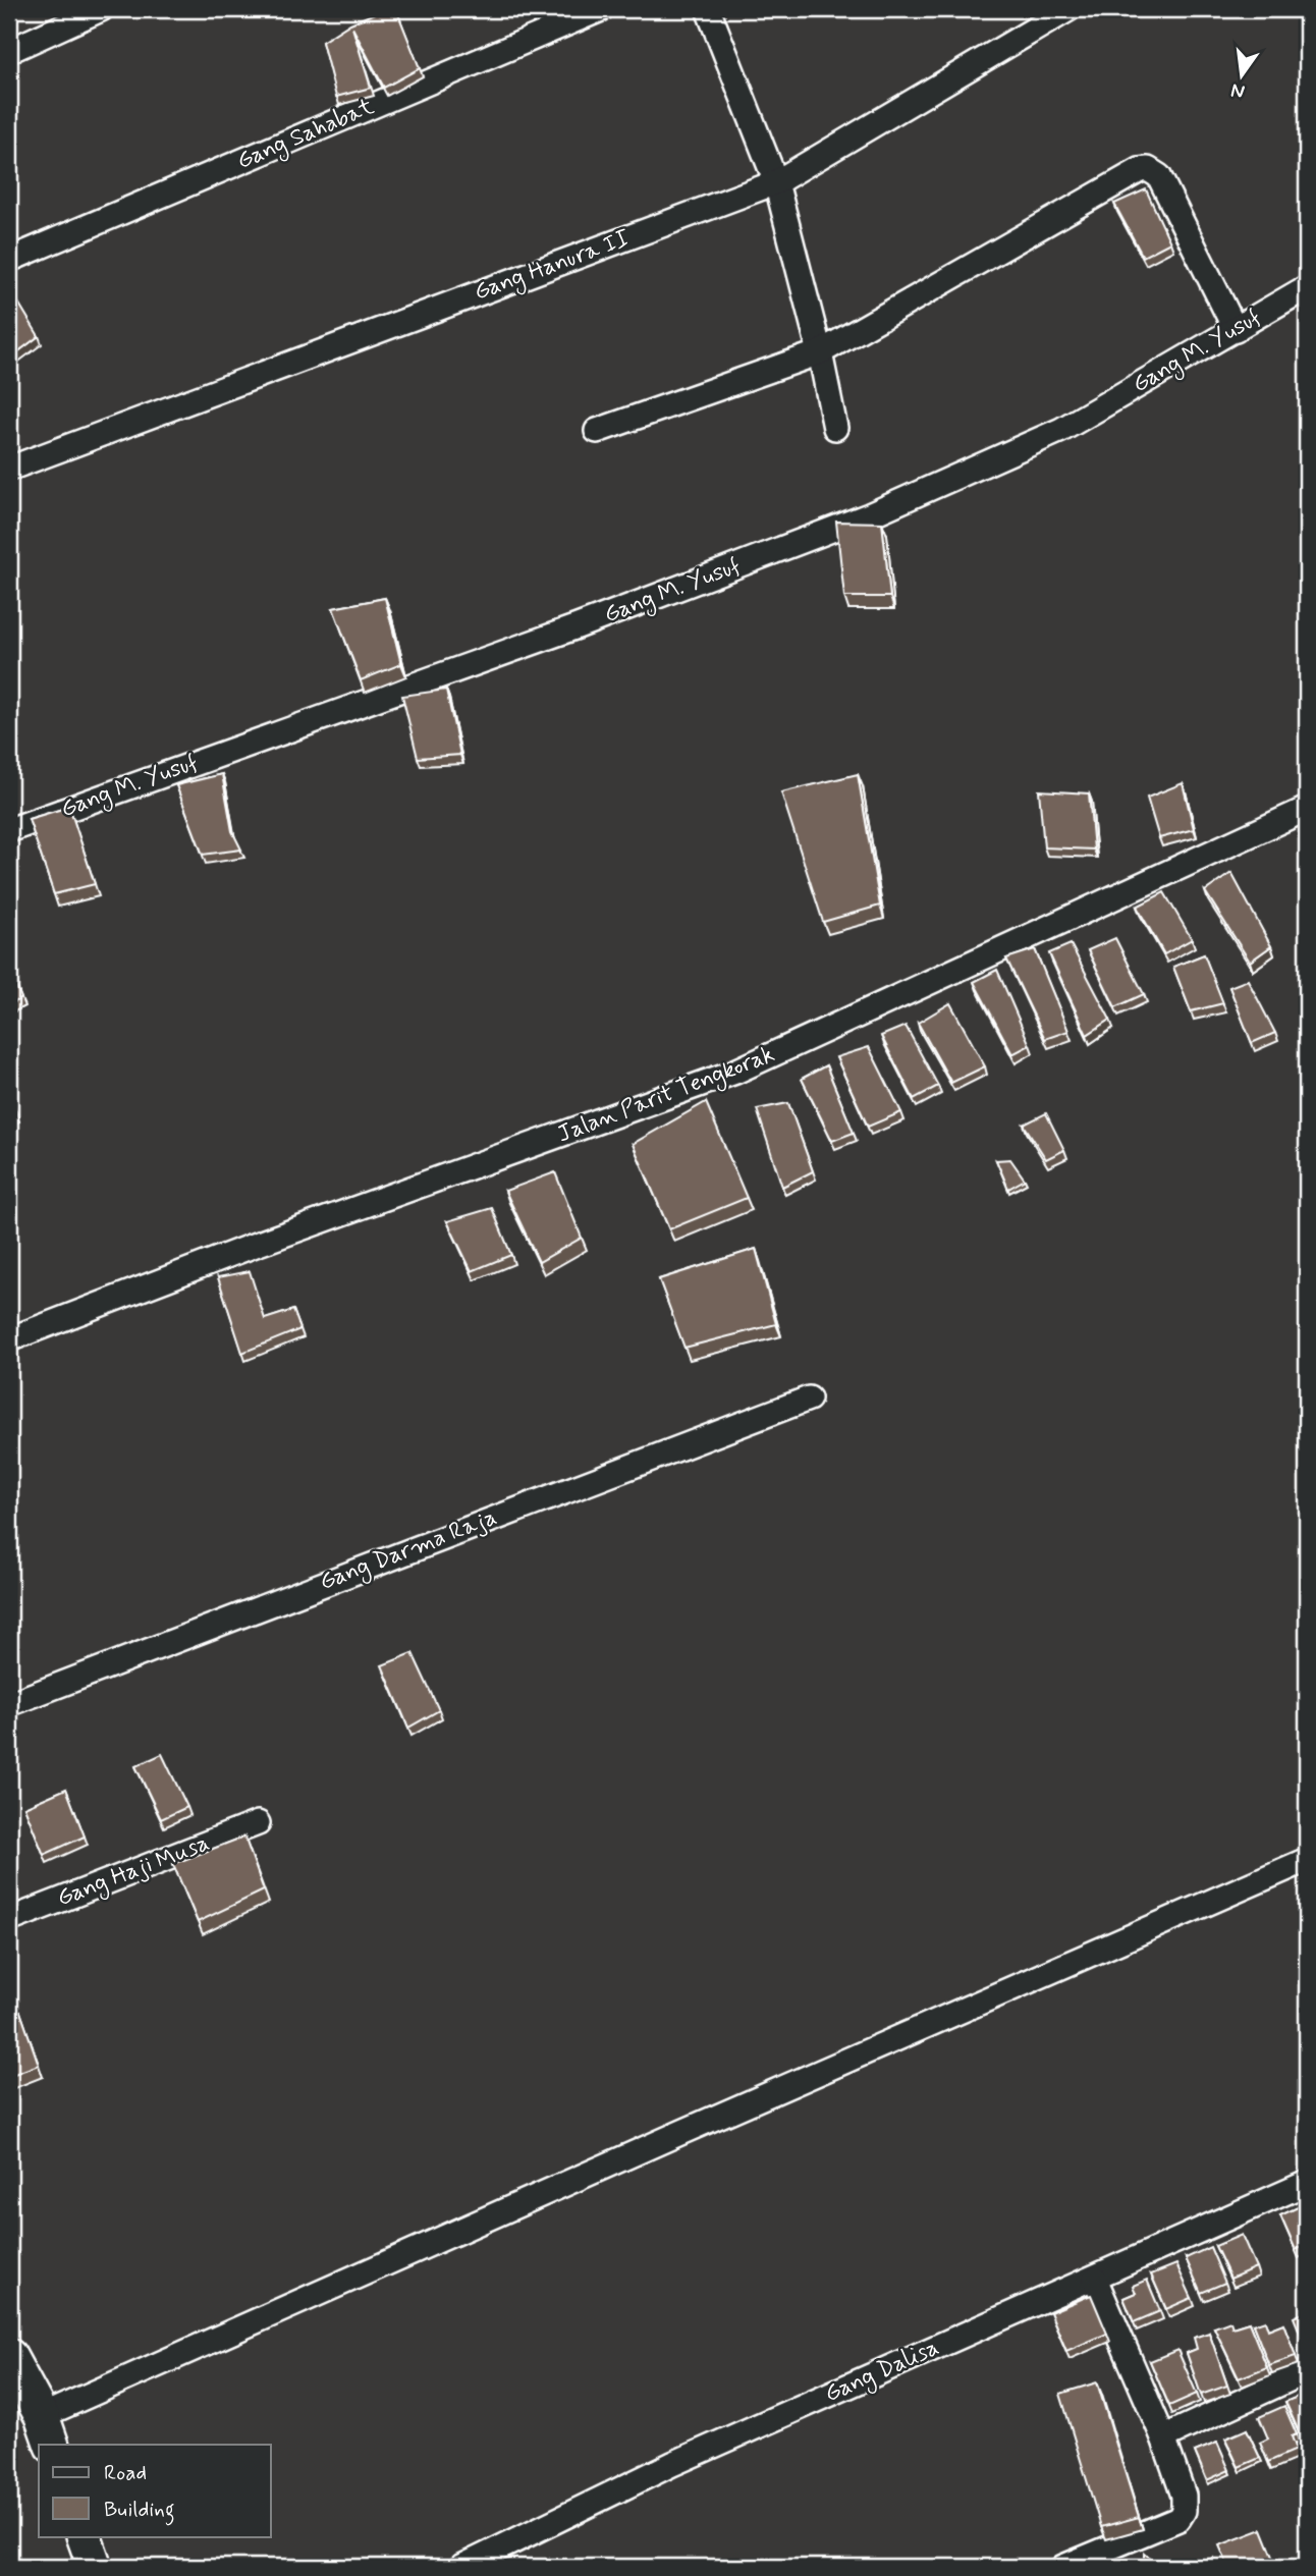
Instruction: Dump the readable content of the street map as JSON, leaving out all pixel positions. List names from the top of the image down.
{
  "streets": {
    "street": [
      "Gang Sahabat",
      "Gang Hanura II",
      "Gang M. Yusuf",
      "Jalan Parit Tengkorak",
      "Gang Darma Raja",
      "Gang Haji Musa",
      "Gang Dalisa"
    ]
  },
  "legend": ["Road", "Building"],
  "north": "bottom"
}
